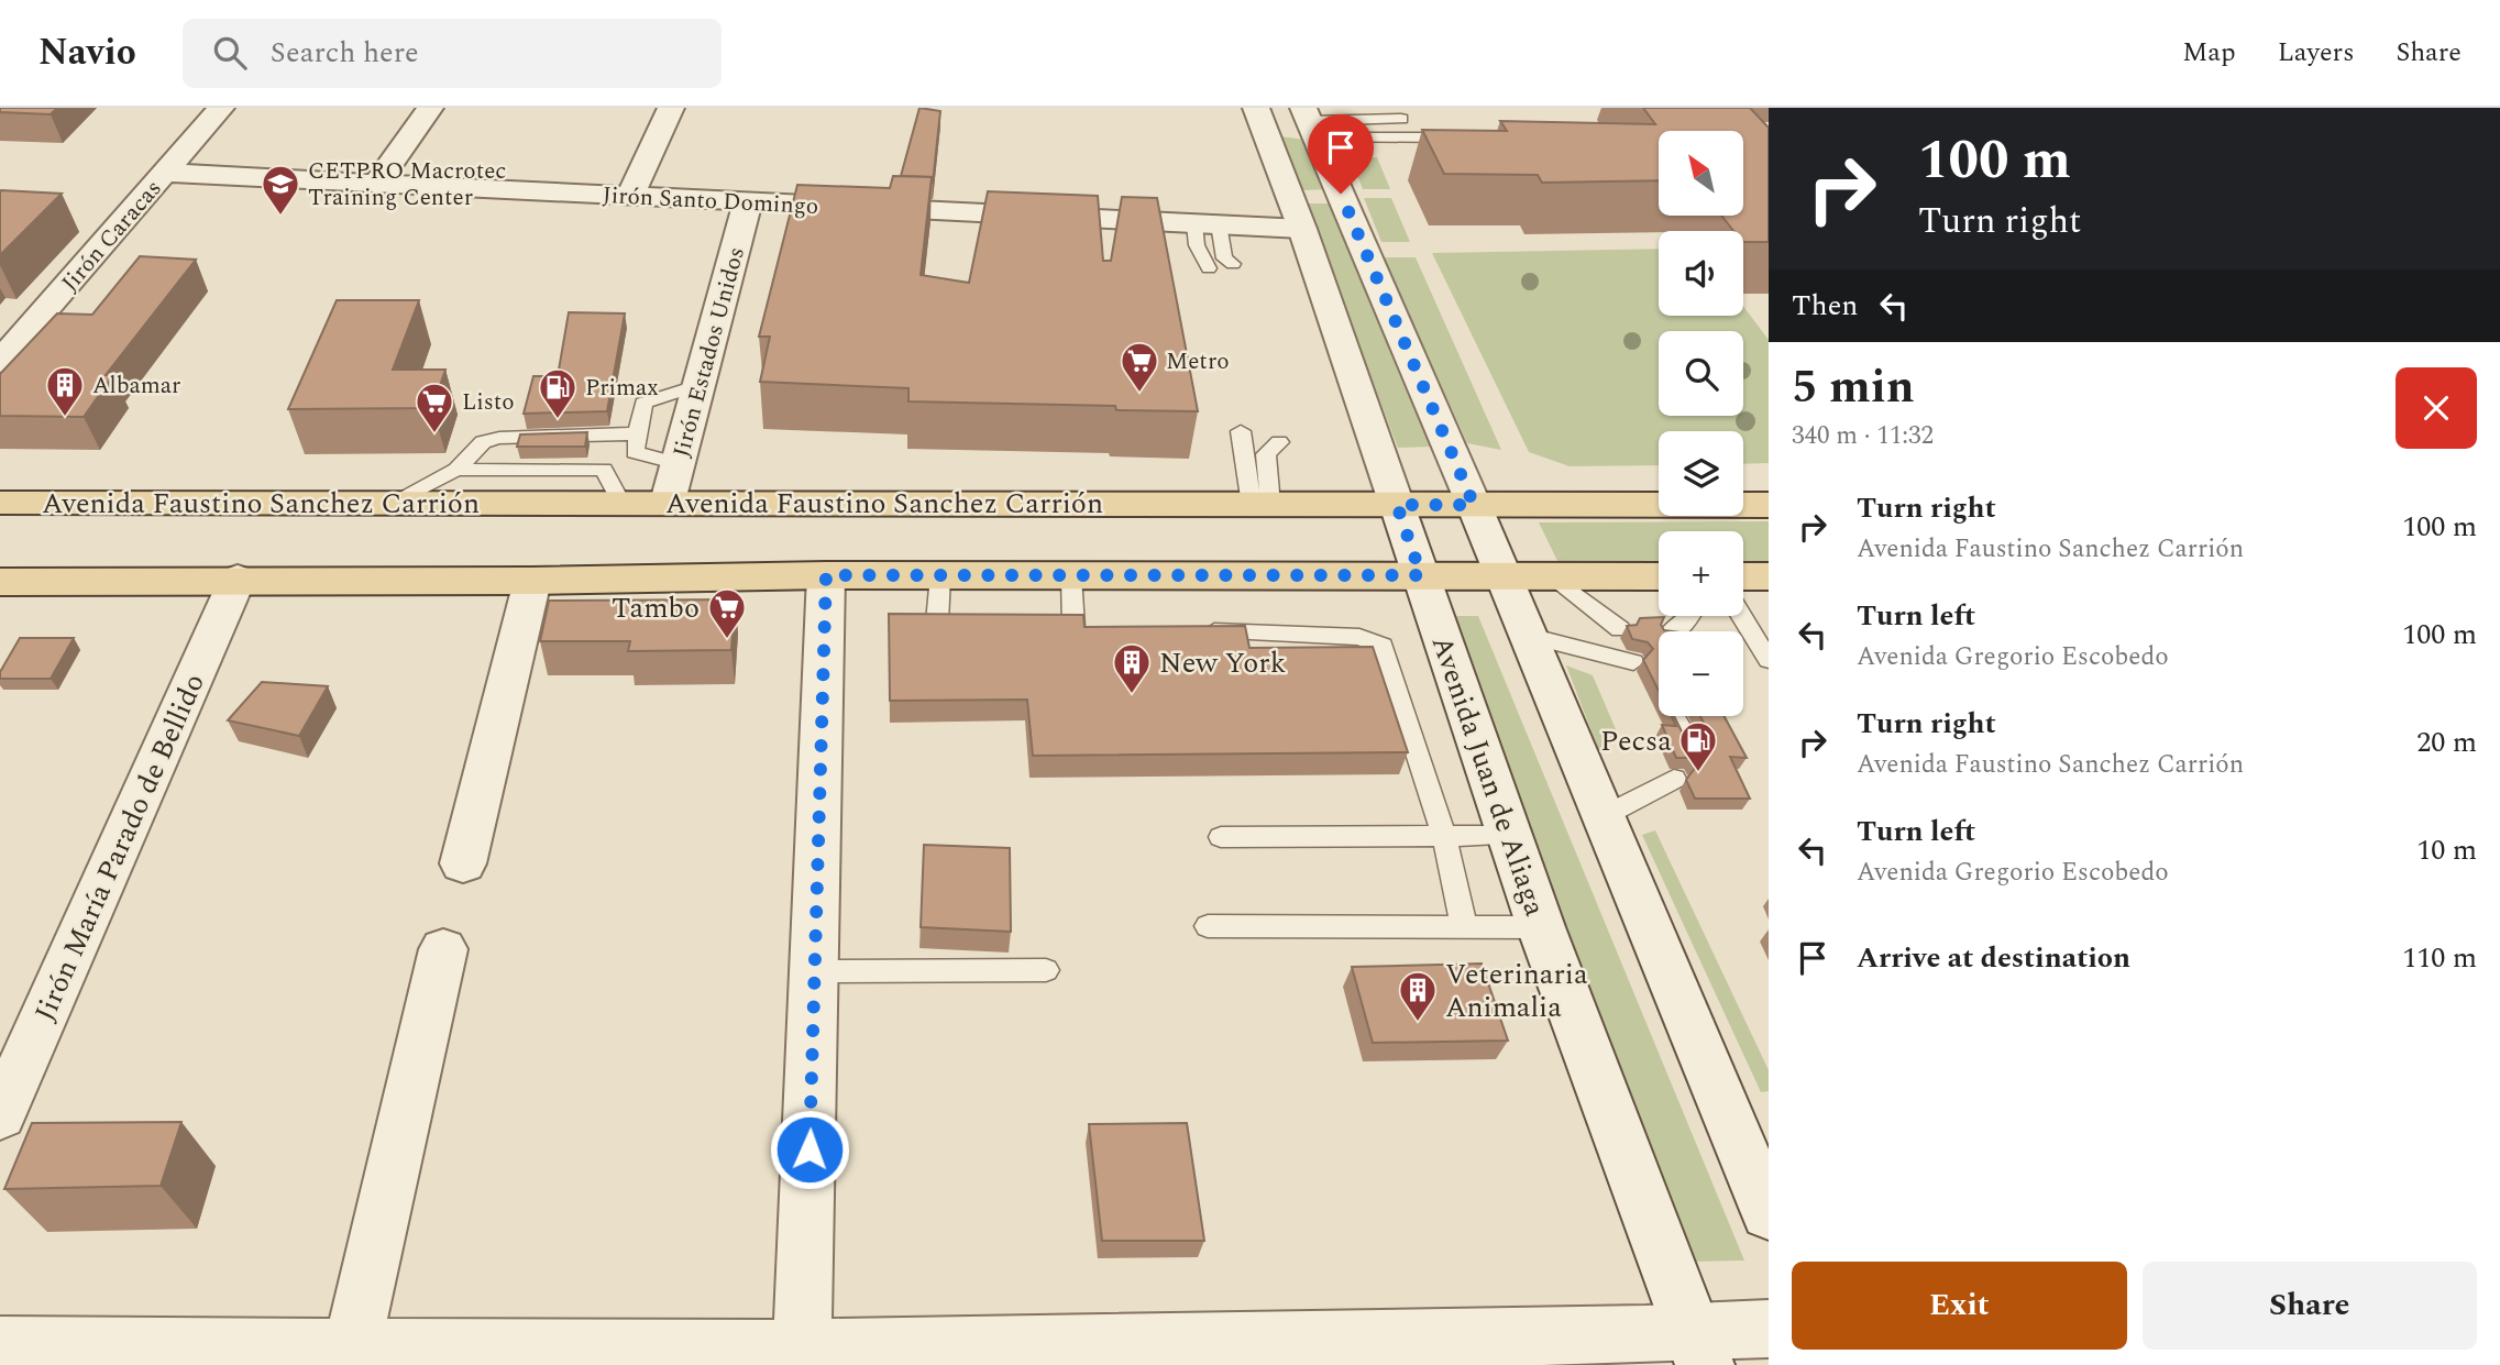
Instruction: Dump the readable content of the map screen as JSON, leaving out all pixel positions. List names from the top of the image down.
{
  "streets": {
    "main road": ["Avenida Faustino Sanchez Carrión"],
    "street": [
      "Jirón Santo Domingo",
      "Jirón Caracas",
      "Jirón Estados Unidos",
      "Avenida Juan de Aliaga",
      "Jirón María Parado de Bellido"
    ]
  },
  "crossings": [
    ["Jirón Santo Domingo", "Jirón Caracas"],
    ["Jirón Santo Domingo", "Jirón Estados Unidos"],
    ["Jirón Santo Domingo", "Avenida Juan de Aliaga"],
    ["Jirón Estados Unidos", "Avenida Faustino Sanchez Carrión"],
    ["Avenida Faustino Sanchez Carrión", "Avenida Juan de Aliaga"]
  ],
  "places": {
    "school or university": ["CETPRO Macrotec Training Center"],
    "supermarket": ["Metro", "Listo", "Tambo"],
    "building": ["Albamar", "New York", "Veterinaria Animalia"],
    "fuel station": ["Primax", "Pecsa"]
  },
  "north": "top left",
  "page": {
    "header": "Navio",
    "search": "Search here",
    "nav": ["Map", "Layers", "Share"],
    "turn": ["100 m", "Turn right"],
    "map_buttons": ["+", "−"],
    "then": "Then",
    "heading": ["5 min", "340 m · 11:32"],
    "list": [
      {
        "name": "Turn right",
        "note": "Avenida Faustino Sanchez Carrión",
        "value": "100 m"
      },
      {
        "name": "Turn left",
        "note": "Avenida Gregorio Escobedo",
        "value": "100 m"
      },
      {
        "name": "Turn right",
        "note": "Avenida Faustino Sanchez Carrión",
        "value": "20 m"
      },
      {
        "name": "Turn left",
        "note": "Avenida Gregorio Escobedo",
        "value": "10 m"
      },
      {
        "name": "Arrive at destination",
        "value": "110 m"
      }
    ],
    "buttons": ["Exit", "Share"]
  }
}
